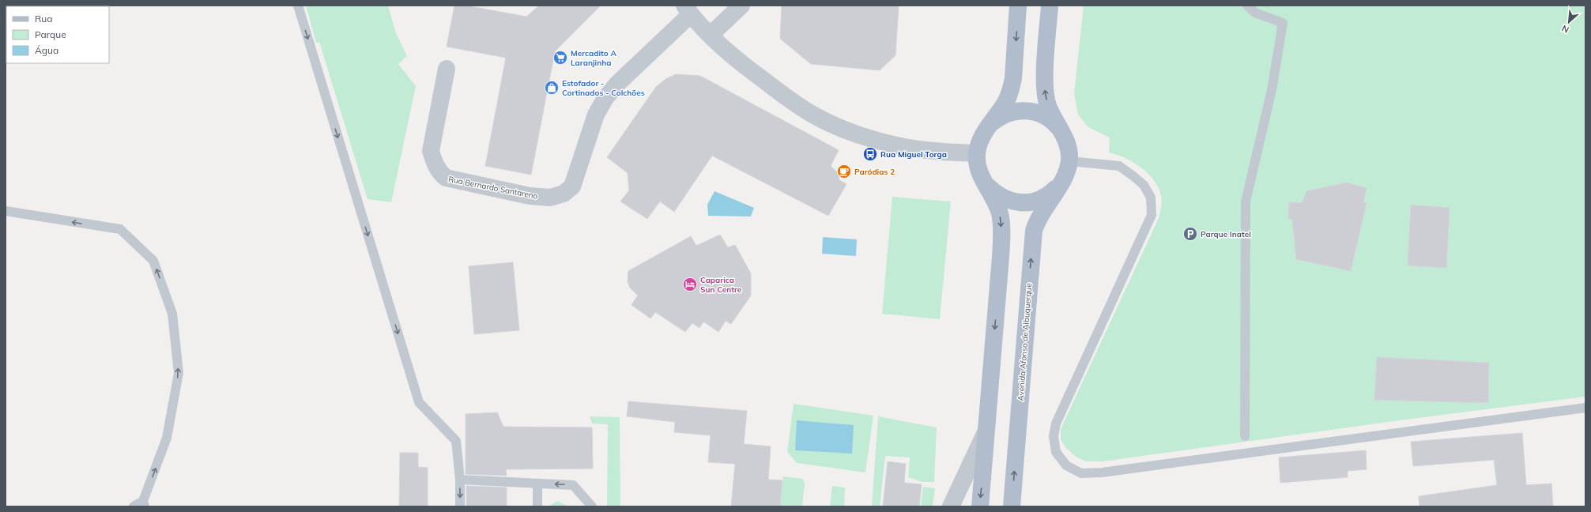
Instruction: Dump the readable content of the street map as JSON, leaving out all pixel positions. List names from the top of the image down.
{
  "streets": {
    "main road": ["Avenida Afonso de Albuquerque"],
    "street": ["Rua Bernardo Santareno"]
  },
  "places": {
    "supermarket": ["Mercadito A Laranjinha"],
    "shop": ["Estofador - Cortinados - Colchões"],
    "bus stop": ["Rua Miguel Torga"],
    "cafe": ["Paródias 2"],
    "parking": ["Parque Inatel"],
    "hotel": ["Caparica Sun Centre"]
  },
  "legend": ["Rua", "Parque", "Água"],
  "north": "bottom left"
}
